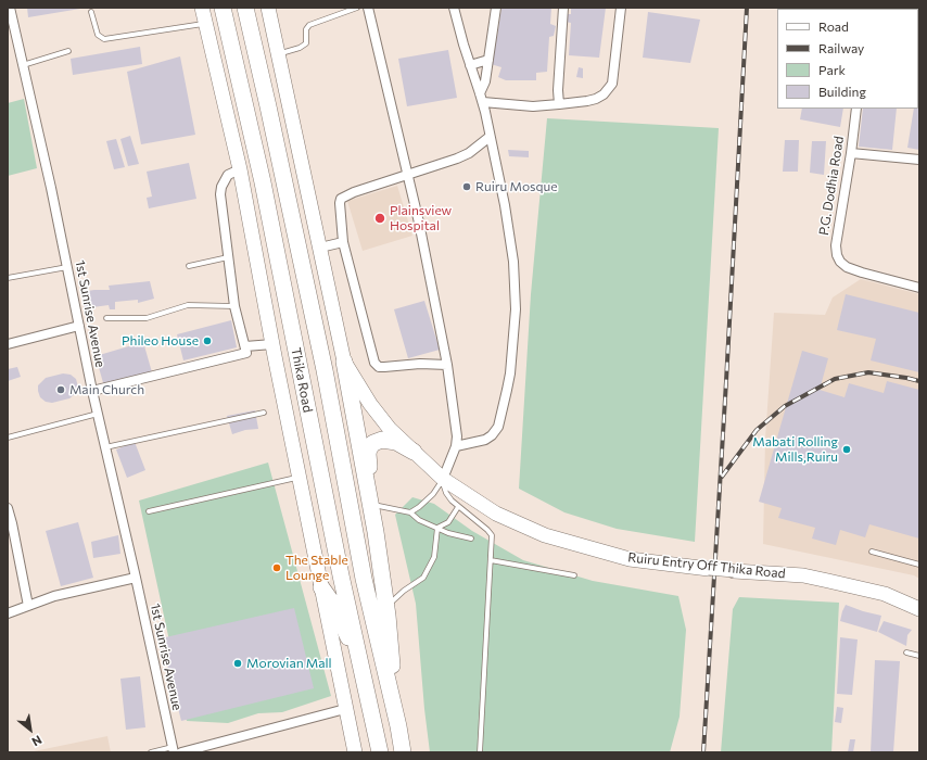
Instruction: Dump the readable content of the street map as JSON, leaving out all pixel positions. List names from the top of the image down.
{
  "streets": {
    "highway": ["Thika Road"],
    "main road": ["Ruiru Entry Off Thika Road"],
    "street": ["P.G. Dodhia Road", "1st Sunrise Avenue"]
  },
  "places": [
    "Ruiru Mosque",
    "Plainsview Hospital",
    "Phileo House",
    "Main Church",
    "Mabati Rolling Mills,Ruiru",
    "The Stable Lounge",
    "Morovian Mall"
  ],
  "legend": [
    "Road",
    "Railway",
    "Park",
    "Building"
  ],
  "north": "bottom right"
}
